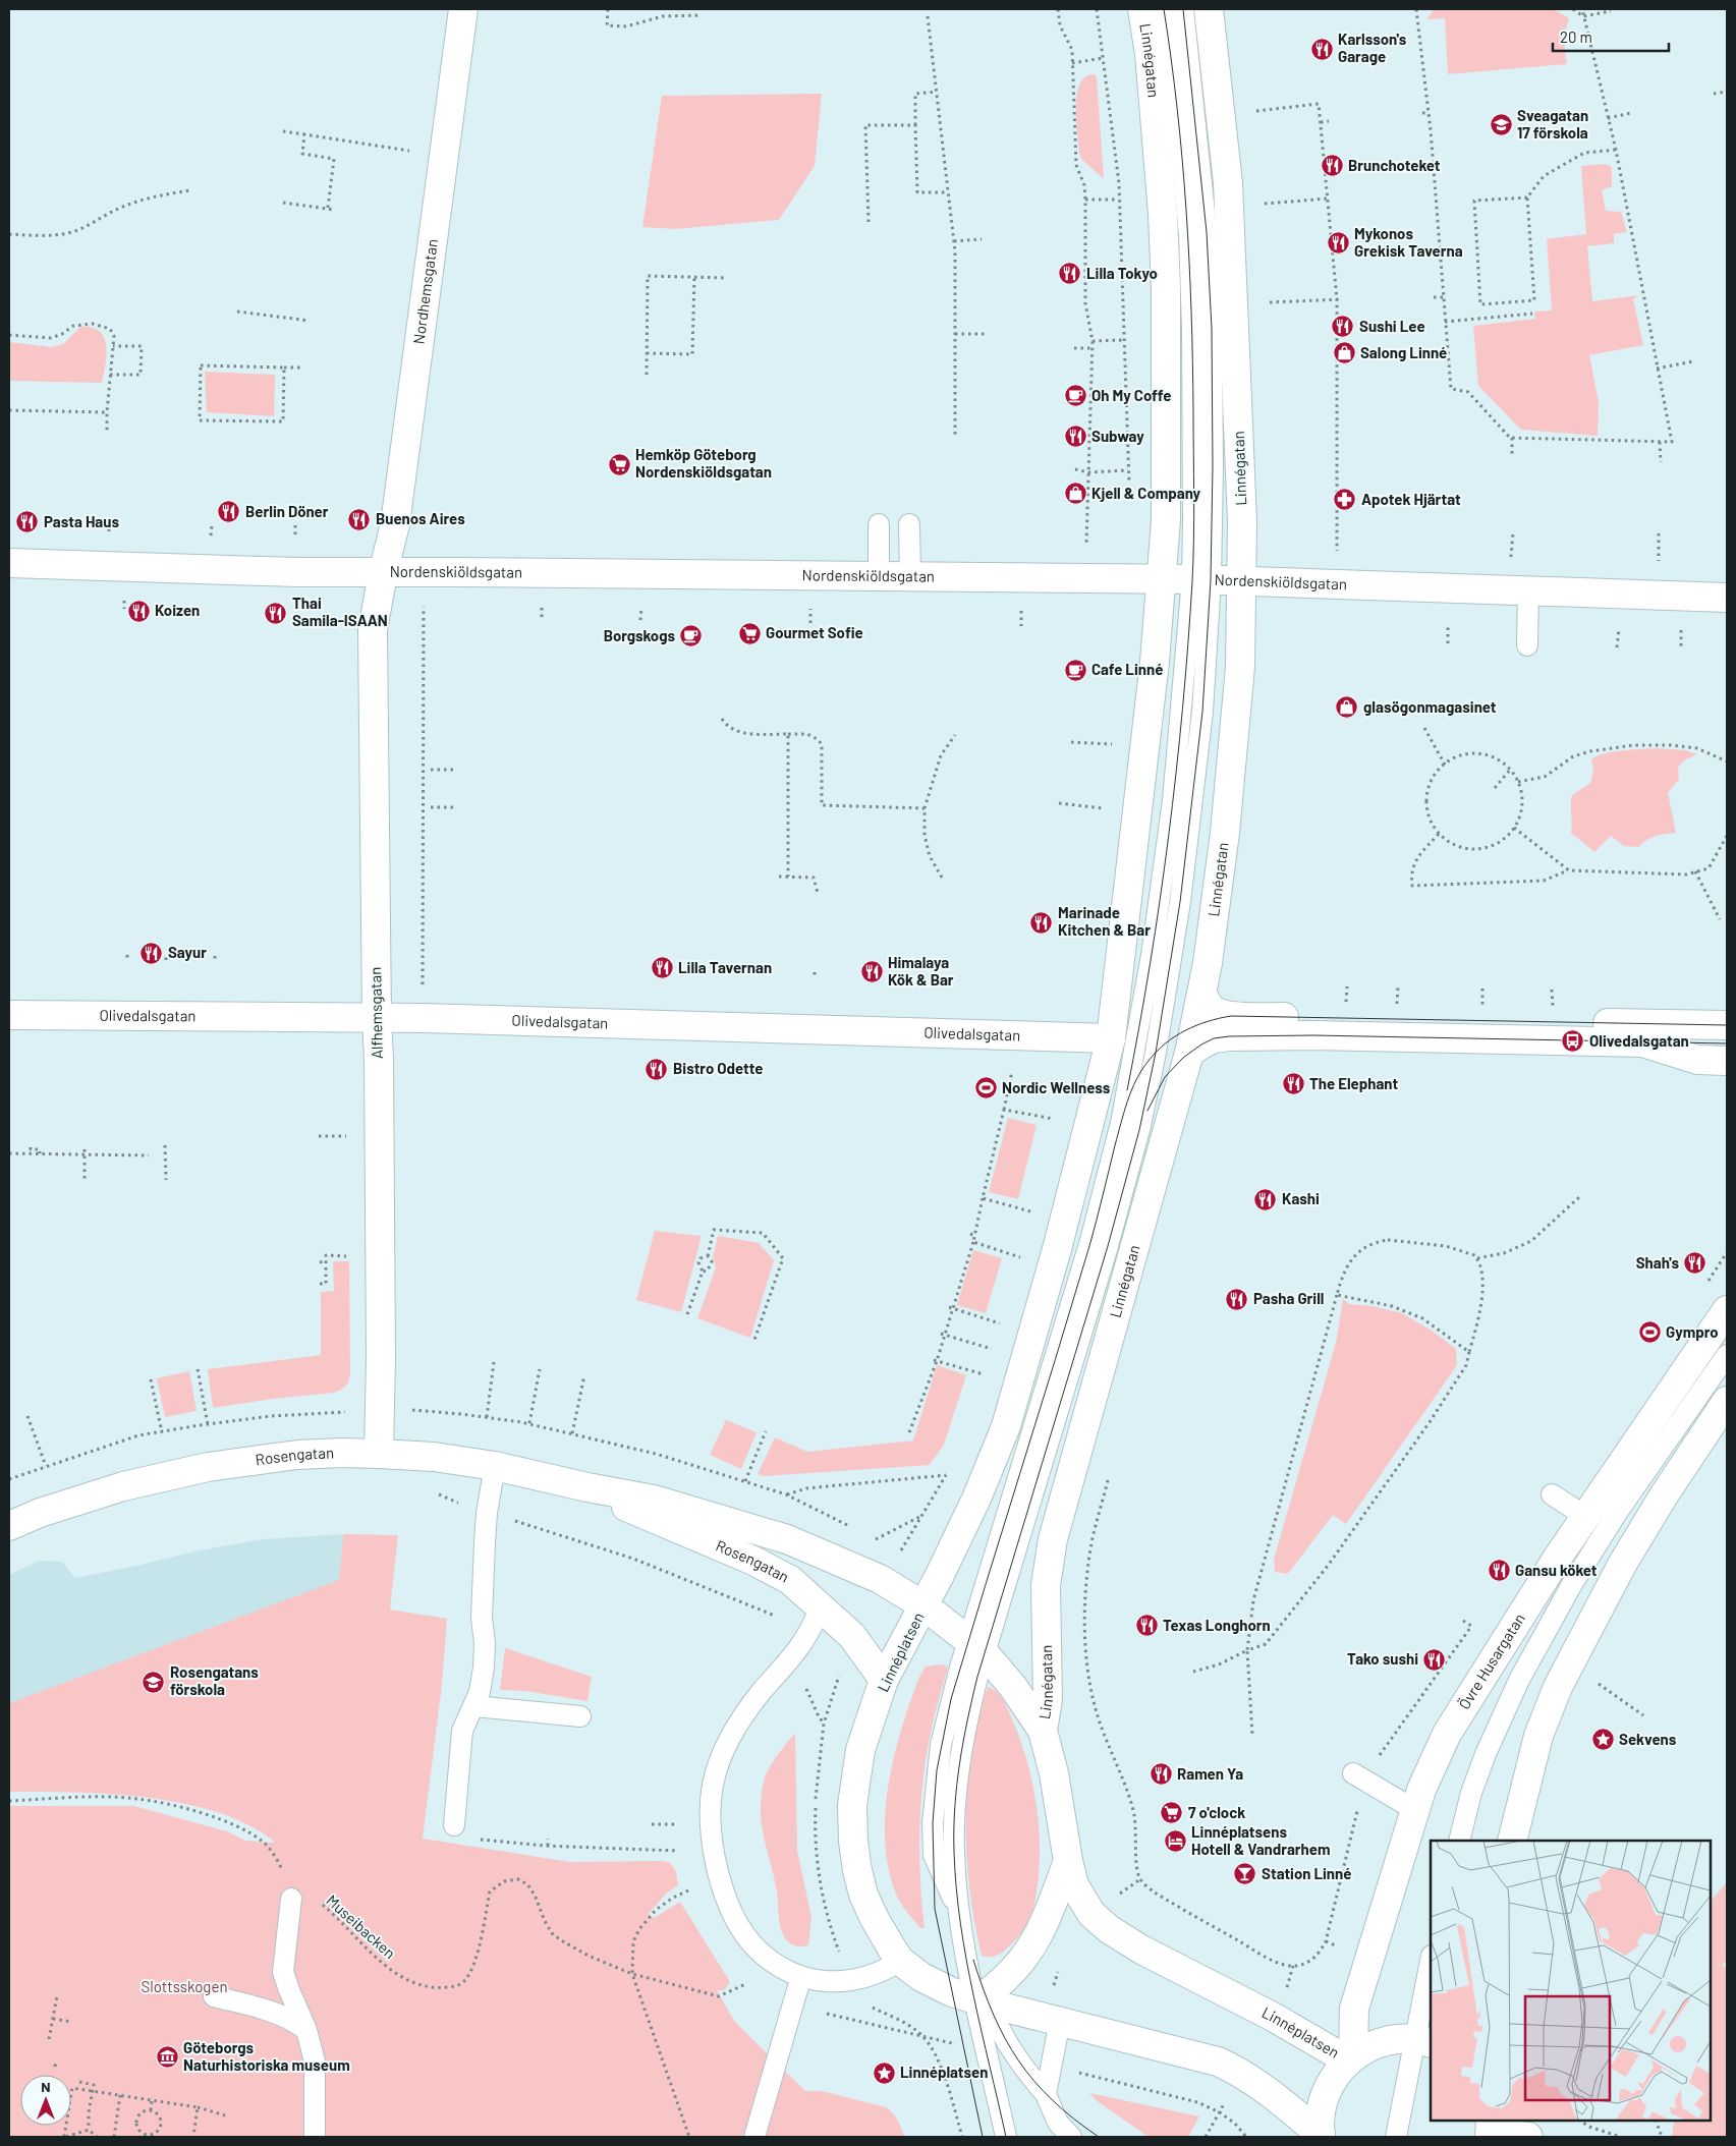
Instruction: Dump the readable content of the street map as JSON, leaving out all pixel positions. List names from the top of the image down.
{
  "streets": {
    "street": [
      "Linnégatan",
      "Nordhemsgatan",
      "Nordenskiöldsgatan",
      "Alfhemsgatan",
      "Olivedalsgatan",
      "Rosengatan",
      "Linnéplatsen",
      "Övre Husargatan"
    ],
    "path": ["Museibacken"]
  },
  "crossings": [
    ["Linnégatan", "Nordenskiöldsgatan"],
    ["Linnégatan", "Olivedalsgatan"],
    ["Linnégatan", "Rosengatan"],
    ["Linnégatan", "Linnéplatsen"],
    ["Nordhemsgatan", "Nordenskiöldsgatan"],
    ["Nordhemsgatan", "Alfhemsgatan"],
    ["Nordenskiöldsgatan", "Alfhemsgatan"],
    ["Alfhemsgatan", "Olivedalsgatan"],
    ["Alfhemsgatan", "Rosengatan"],
    ["Rosengatan", "Linnéplatsen"],
    ["Linnéplatsen", "Övre Husargatan"]
  ],
  "parks": ["Slottsskogen"],
  "places": {
    "restaurant": [
      "Karlsson's Garage",
      "Brunchoteket",
      "Mykonos Grekisk Taverna",
      "Lilla Tokyo",
      "Sushi Lee",
      "Subway",
      "Berlin Döner",
      "Buenos Aires",
      "Pasta Haus",
      "Koizen",
      "Thai Samila-ISAAN",
      "Marinade Kitchen & Bar",
      "Sayur",
      "Lilla Tavernan",
      "Himalaya Kök & Bar",
      "Bistro Odette",
      "The Elephant",
      "Kashi",
      "Shah's",
      "Pasha Grill",
      "Gansu köket",
      "Texas Longhorn",
      "Tako sushi",
      "Ramen Ya"
    ],
    "school or university": ["Sveagatan 17 förskola", "Rosengatans förskola"],
    "shop": ["Salong Linné", "Kjell & Company", "glasögonmagasinet"],
    "cafe": ["Oh My Coffe", "Borgskogs", "Cafe Linné"],
    "supermarket": ["Hemköp Göteborg Nordenskiöldsgatan", "Gourmet Sofie", "7 o'clock"],
    "pharmacy": ["Apotek Hjärtat"],
    "bus stop": ["Olivedalsgatan"],
    "sports": ["Nordic Wellness", "Gympro"],
    "place": ["Sekvens", "Linnéplatsen"],
    "hotel": ["Linnéplatsens Hotell & Vandrarhem"],
    "bar": ["Station Linné"],
    "museum": ["Göteborgs Naturhistoriska museum"]
  },
  "scale_bar": "20 m",
  "north": "top"
}
